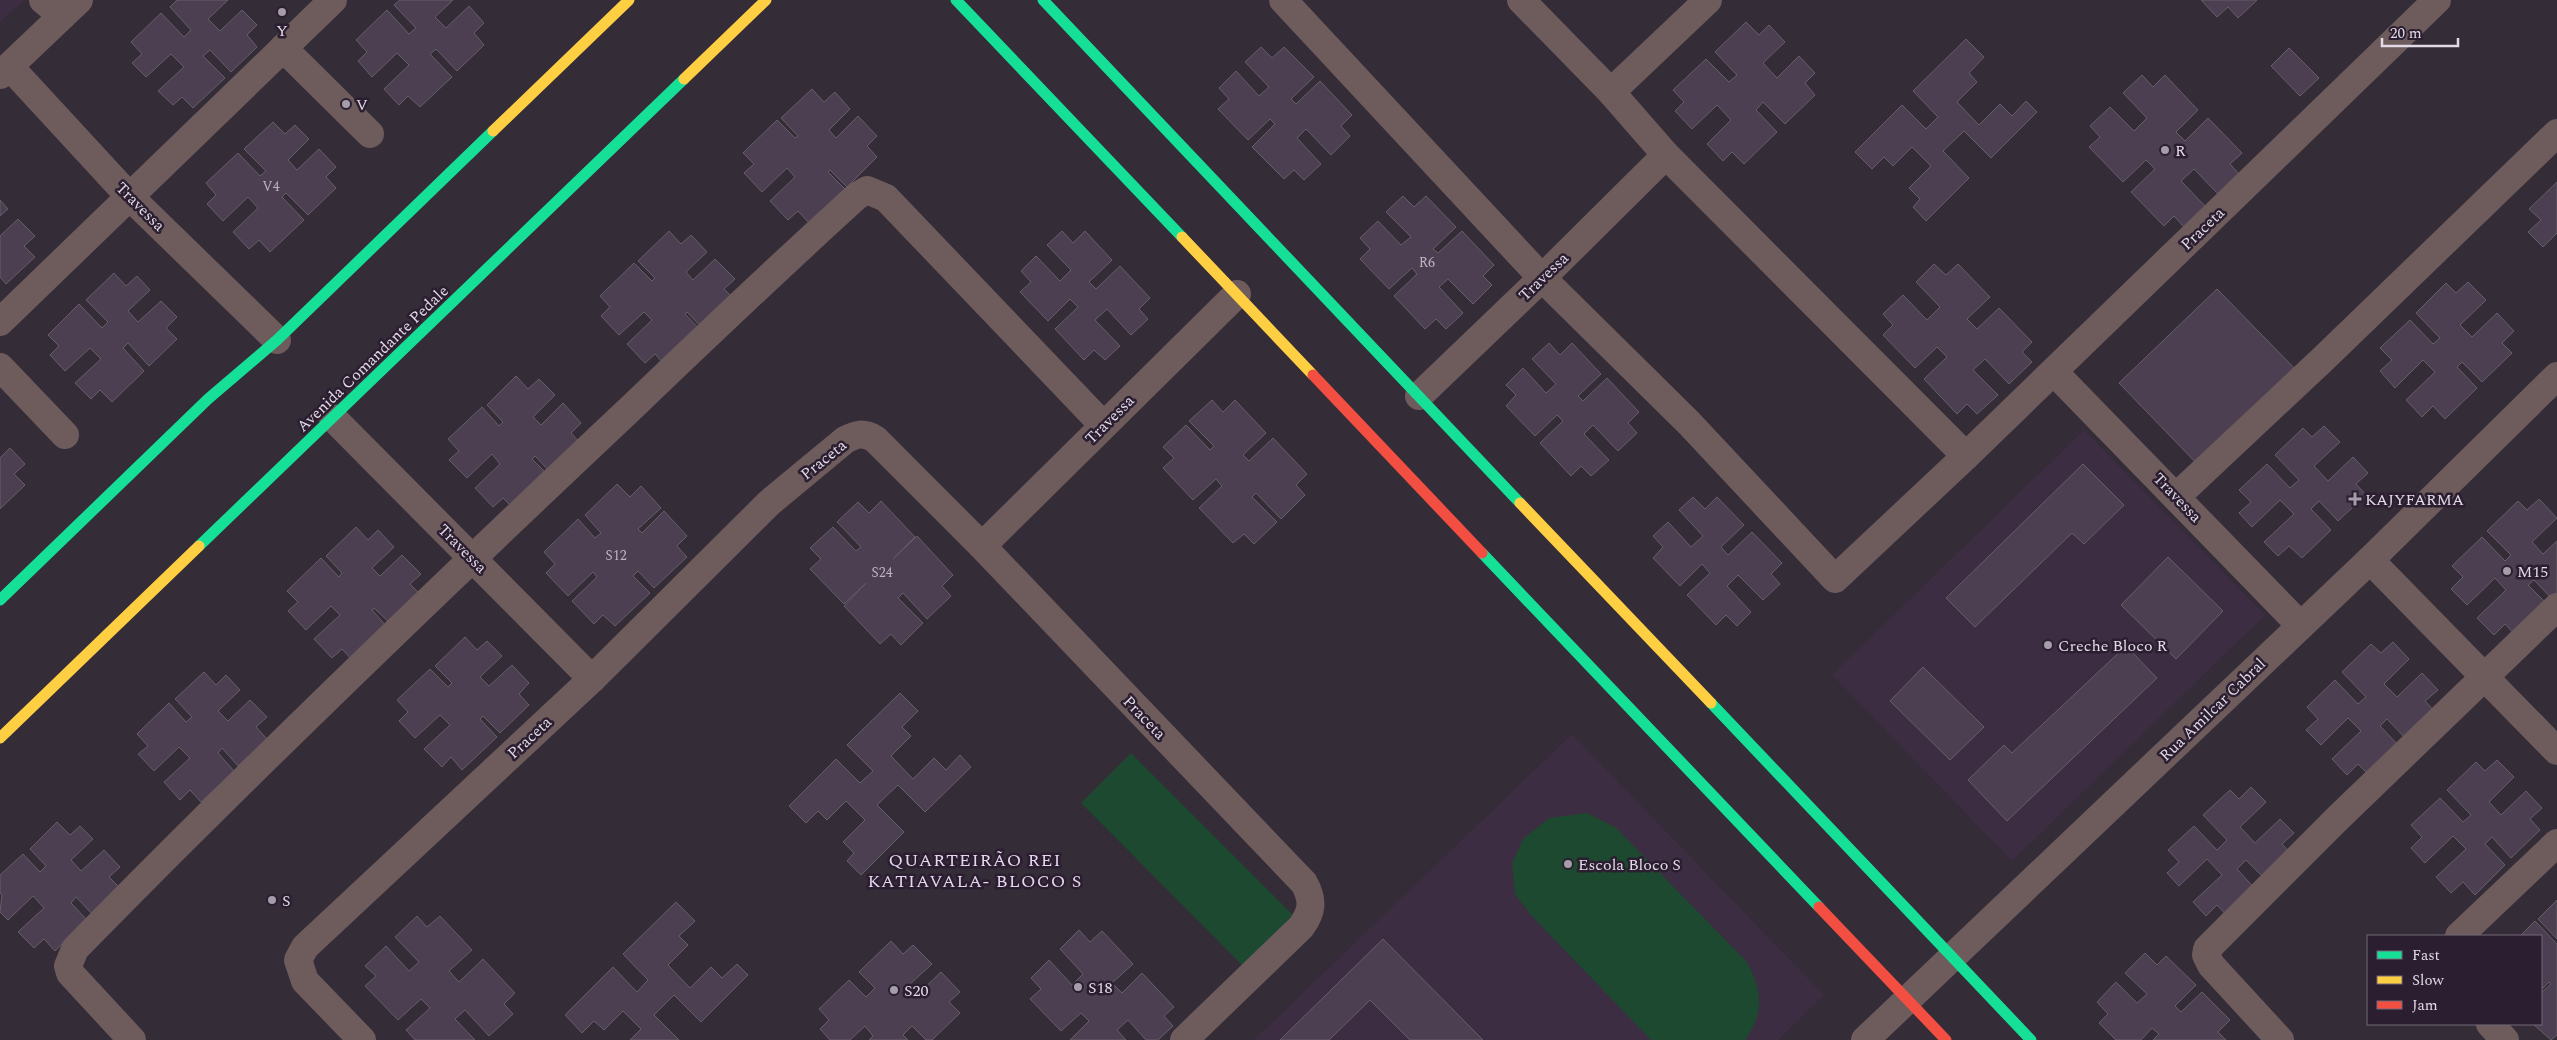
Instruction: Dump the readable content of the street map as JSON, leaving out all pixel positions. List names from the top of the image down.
{
  "streets": {
    "street": [
      "Travessa",
      "Praceta",
      "Avenida Comandante Pedale",
      "Rua Amilcar Cabral"
    ]
  },
  "crossings": [
    ["Travessa", "Praceta"],
    ["Travessa", "Avenida Comandante Pedale"],
    ["Travessa", "Rua Amilcar Cabral"]
  ],
  "districts": ["QUARTEIRÃO REI KATIAVALA- BLOCO S"],
  "places": {
    "other": [
      "Y",
      "V",
      "R",
      "M15",
      "Creche Bloco R",
      "Escola Bloco S",
      "S",
      "S18",
      "S20"
    ],
    "health": ["KAJYFARMA"]
  },
  "house_numbers": [
    "V4",
    "R6",
    "S12",
    "S24"
  ],
  "legend": ["Fast", "Slow", "Jam"],
  "scale_bar": "20 m"
}
